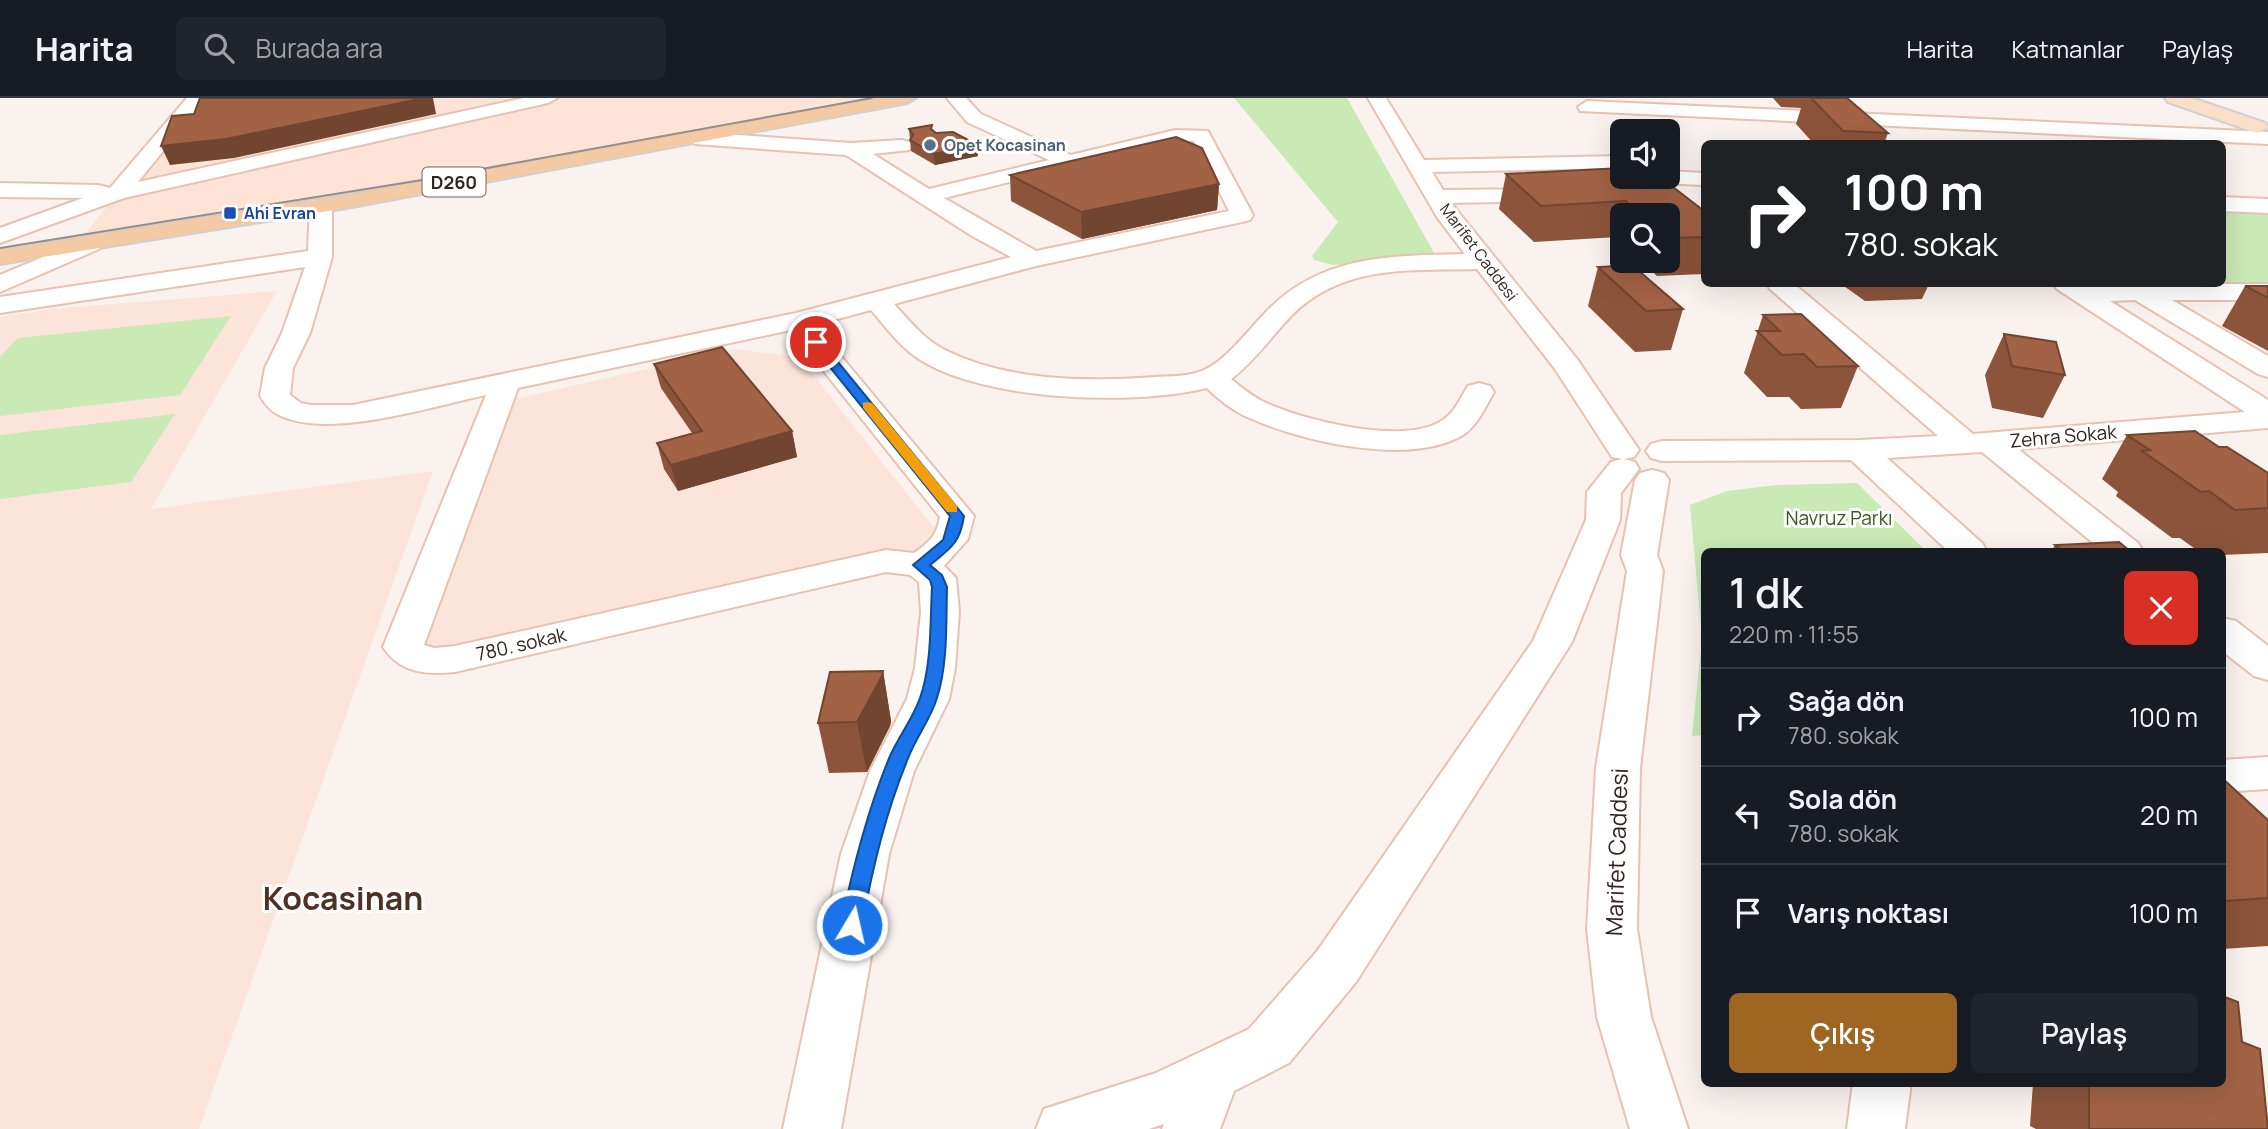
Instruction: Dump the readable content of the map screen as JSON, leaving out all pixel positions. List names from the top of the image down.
{
  "streets": {
    "highway": ["D260"],
    "street": ["Marifet Caddesi", "Zehra Sokak", "780. sokak"]
  },
  "crossings": [
    ["Marifet Caddesi", "Zehra Sokak"]
  ],
  "districts": ["Kocasinan"],
  "parks": ["Navruz Parkı"],
  "places": {
    "other": ["Opet Kocasinan"],
    "transit": ["Ahi Evran"]
  },
  "page": {
    "header": "Harita",
    "search": "Burada ara",
    "nav": ["Harita", "Katmanlar", "Paylaş"],
    "turn": ["100 m", "780. sokak"],
    "heading": ["1 dk", "220 m · 11:55"],
    "list": [
      {
        "name": "Sağa dön",
        "note": "780. sokak",
        "value": "100 m"
      },
      {
        "name": "Sola dön",
        "note": "780. sokak",
        "value": "20 m"
      },
      {
        "name": "Varış noktası",
        "value": "100 m"
      }
    ],
    "buttons": ["Çıkış", "Paylaş"]
  }
}
